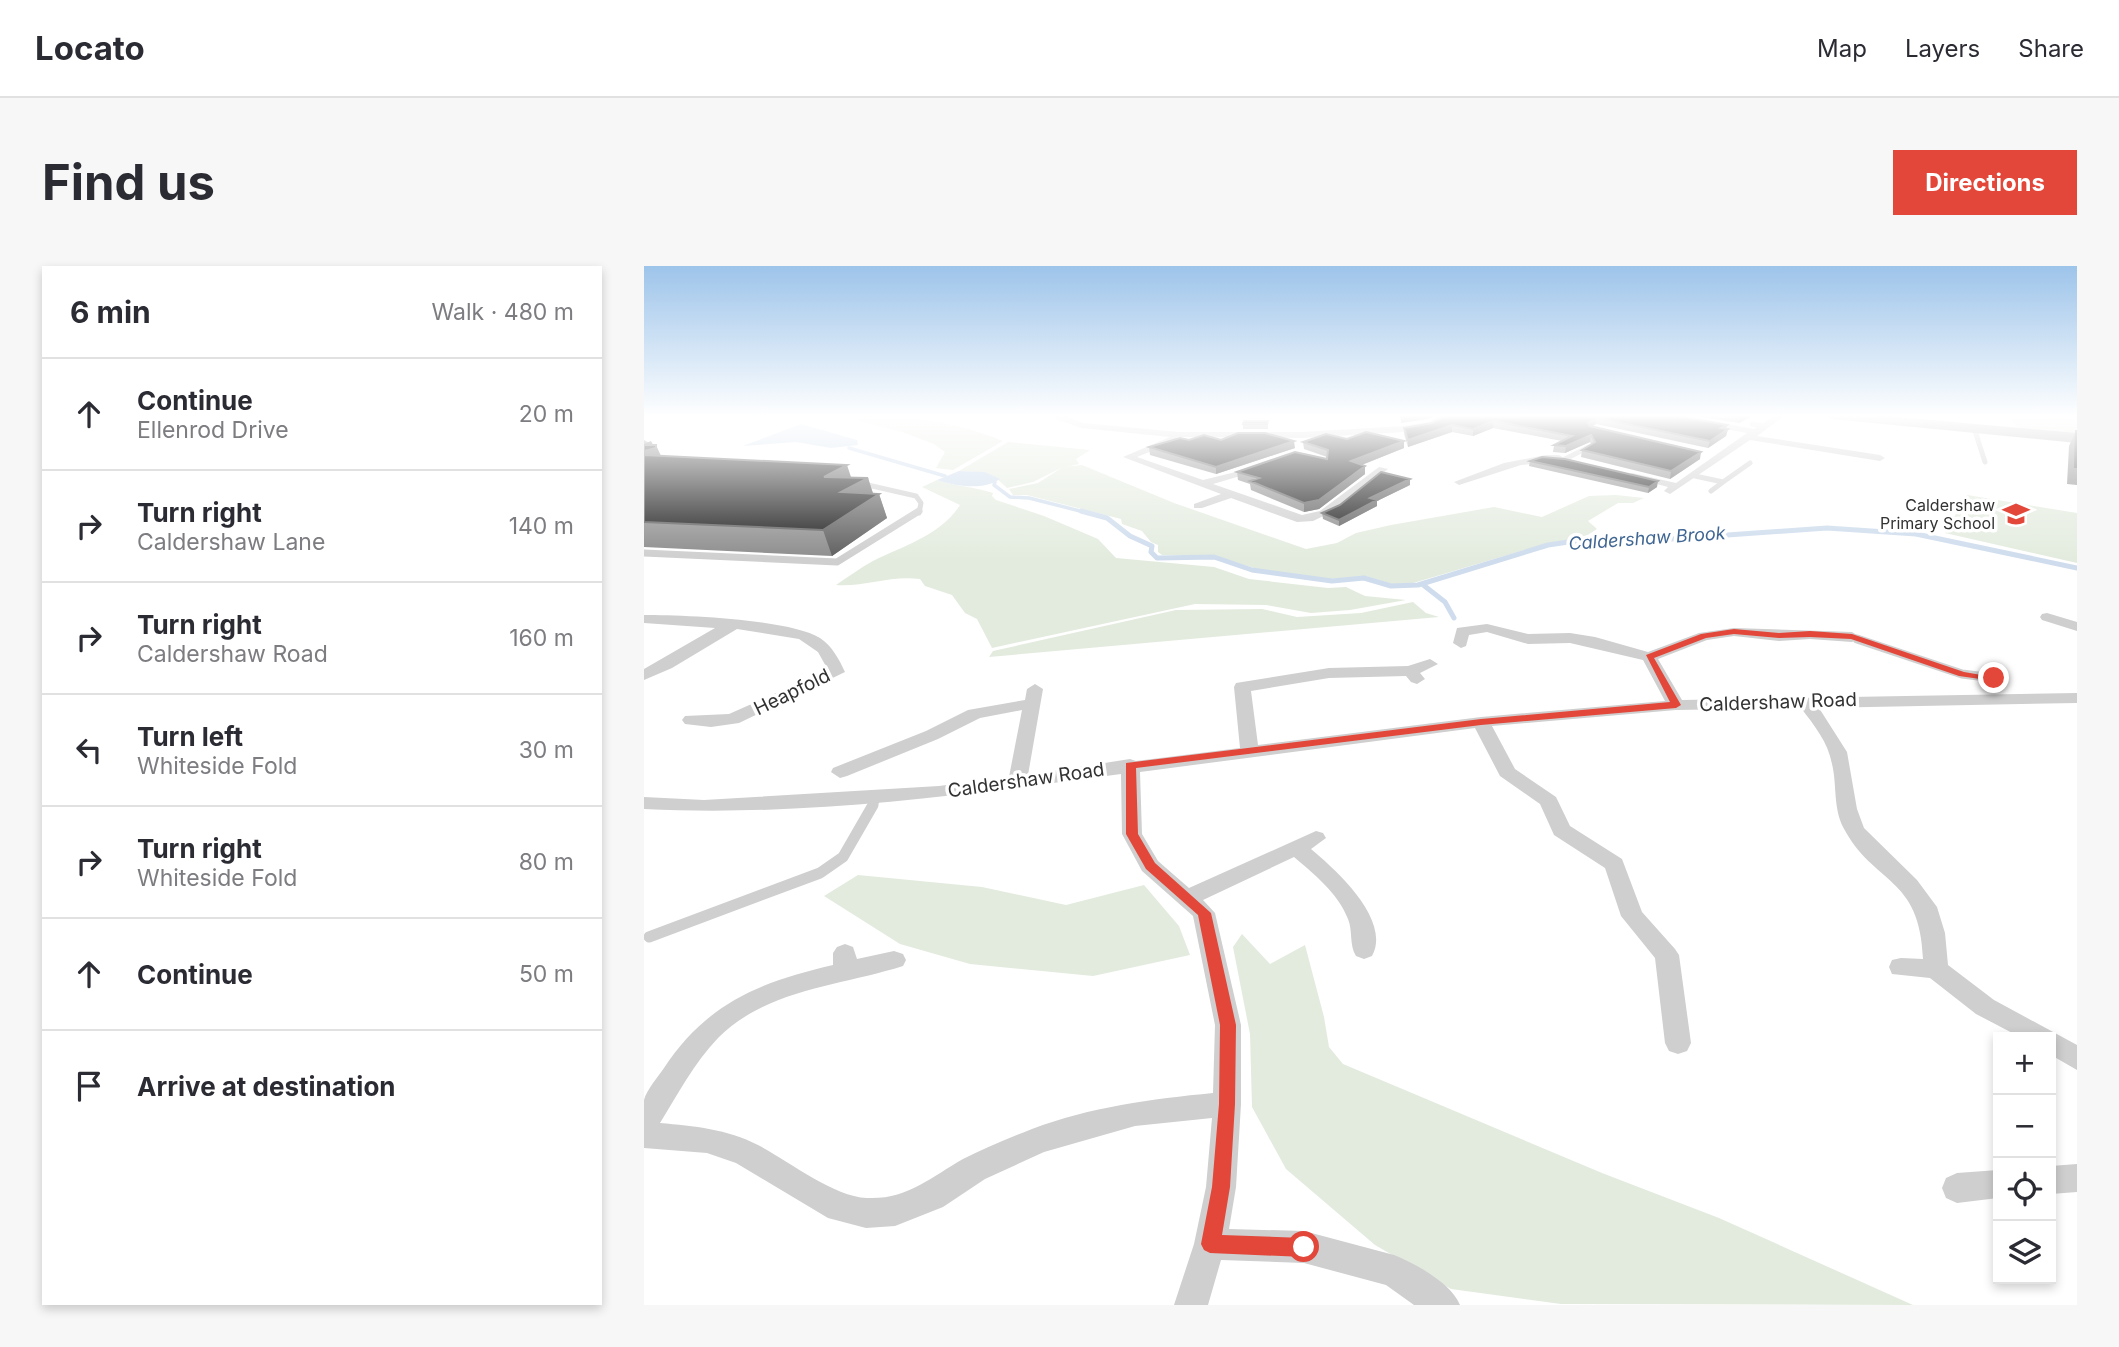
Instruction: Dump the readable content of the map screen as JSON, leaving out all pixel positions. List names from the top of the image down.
{
  "streets": {
    "street": ["Heapfold", "Caldershaw Road"]
  },
  "water": ["Caldershaw Brook"],
  "places": {
    "school or university": ["Caldershaw Primary School"]
  },
  "page": {
    "header": "Locato",
    "nav": ["Map", "Layers", "Share"],
    "buttons": "Directions",
    "title": "Find us",
    "heading": ["6 min", "Walk · 480 m"],
    "list": [
      ["Continue", "Ellenrod Drive", "20 m"],
      ["Turn right", "Caldershaw Lane", "140 m"],
      ["Turn right", "Caldershaw Road", "160 m"],
      ["Turn left", "Whiteside Fold", "30 m"],
      ["Turn right", "Whiteside Fold", "80 m"],
      ["Continue", "50 m"],
      "Arrive at destination"
    ],
    "map_buttons": ["+", "−"]
  }
}
